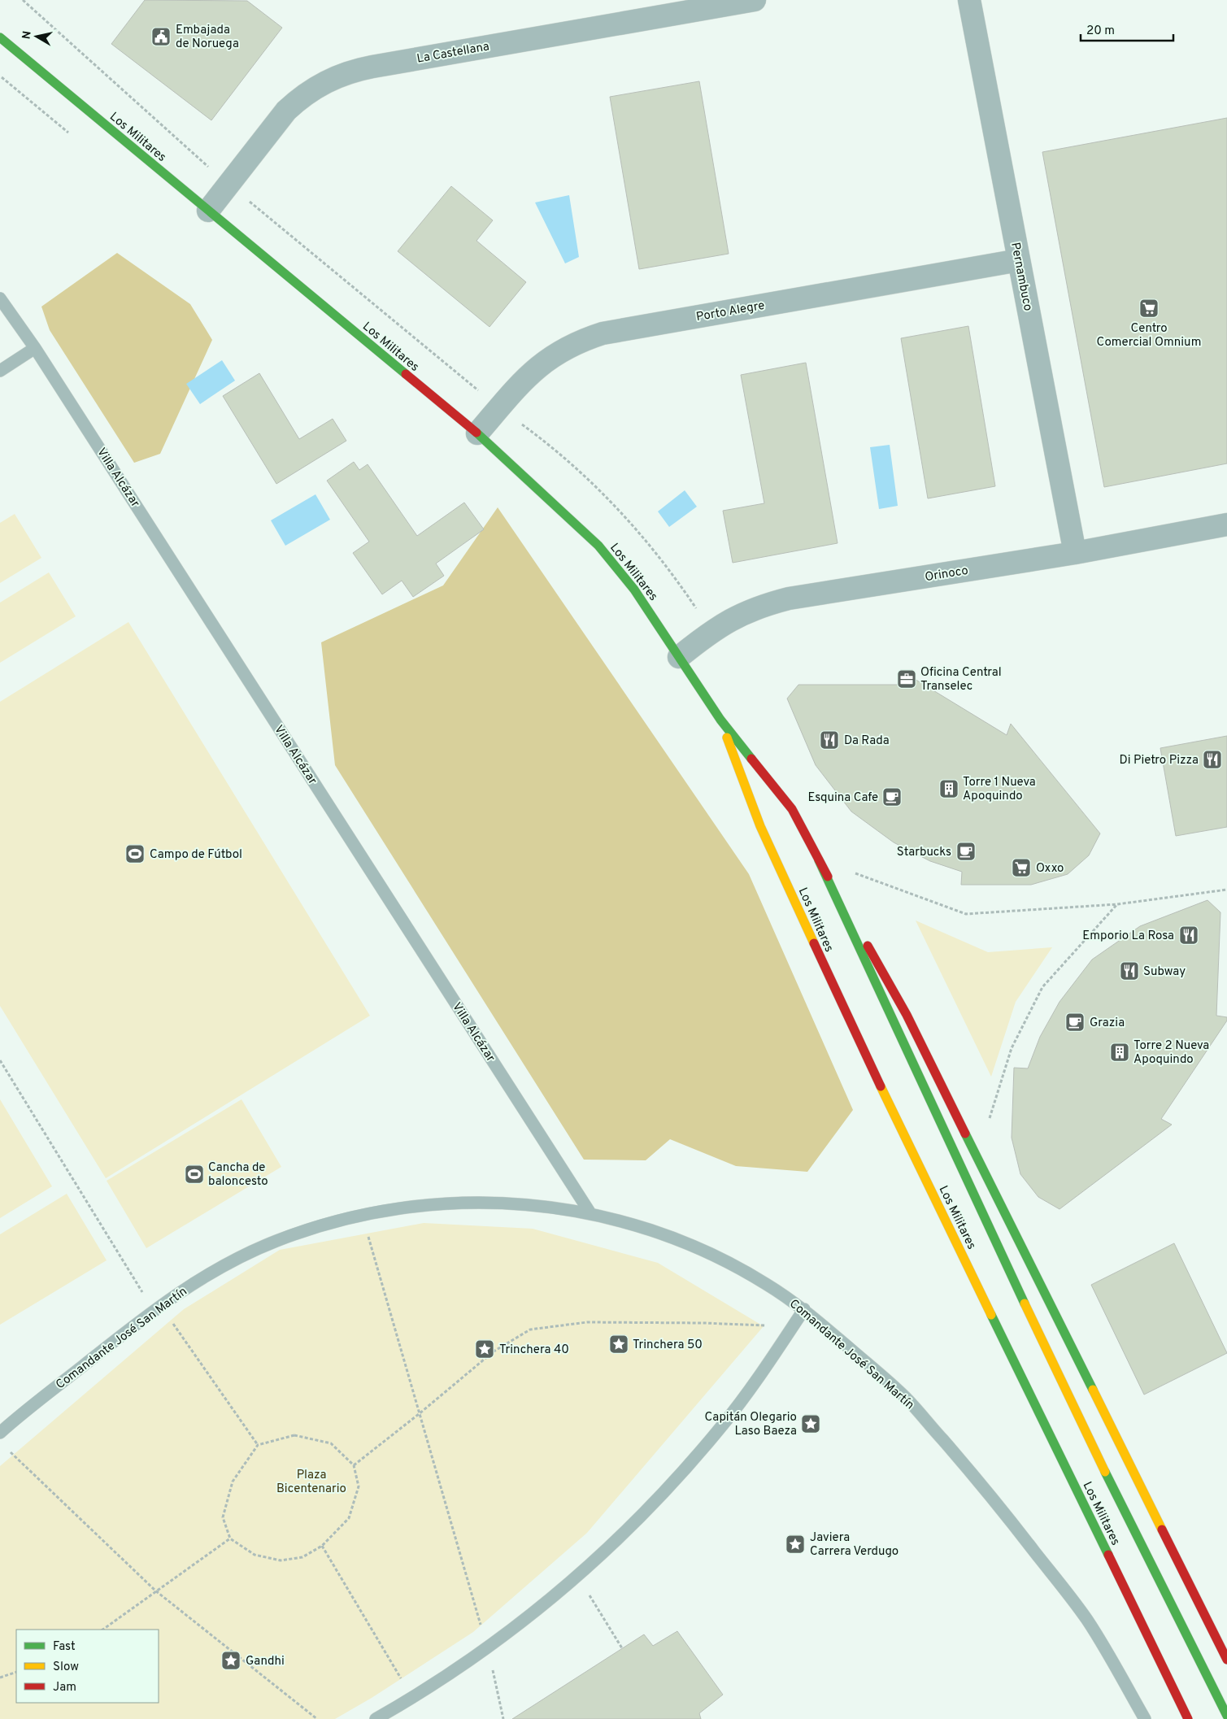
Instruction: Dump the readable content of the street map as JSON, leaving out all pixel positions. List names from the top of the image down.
{
  "streets": {
    "main road": ["Los Militares"],
    "street": [
      "La Castellana",
      "Pernambuco",
      "Porto Alegre",
      "Orinoco"
    ],
    "lane": ["Villa Alcázar", "Comandante José San Martín"]
  },
  "crossings": [
    ["La Castellana", "Los Militares"],
    ["Los Militares", "Porto Alegre"],
    ["Los Militares", "Orinoco"],
    ["Pernambuco", "Porto Alegre"],
    ["Pernambuco", "Orinoco"],
    ["Villa Alcázar", "Comandante José San Martín"]
  ],
  "parks": ["Plaza Bicentenario"],
  "places": {
    "public building": ["Embajada de Noruega"],
    "supermarket": ["Centro Comercial Omnium", "Oxxo"],
    "office": ["Oficina Central Transelec"],
    "restaurant": [
      "Da Rada",
      "Di Pietro Pizza",
      "Emporio La Rosa",
      "Subway"
    ],
    "building": ["Torre 1 Nueva Apoquindo", "Torre 2 Nueva Apoquindo"],
    "cafe": ["Esquina Cafe", "Starbucks", "Grazia"],
    "sports": ["Campo de Fútbol", "Cancha de baloncesto"],
    "place": [
      "Trinchera 50",
      "Trinchera 40",
      "Capitán Olegario Laso Baeza",
      "Javiera Carrera Verdugo",
      "Gandhi"
    ]
  },
  "legend": ["Fast", "Slow", "Jam"],
  "scale_bar": "20 m",
  "north": "left"
}
